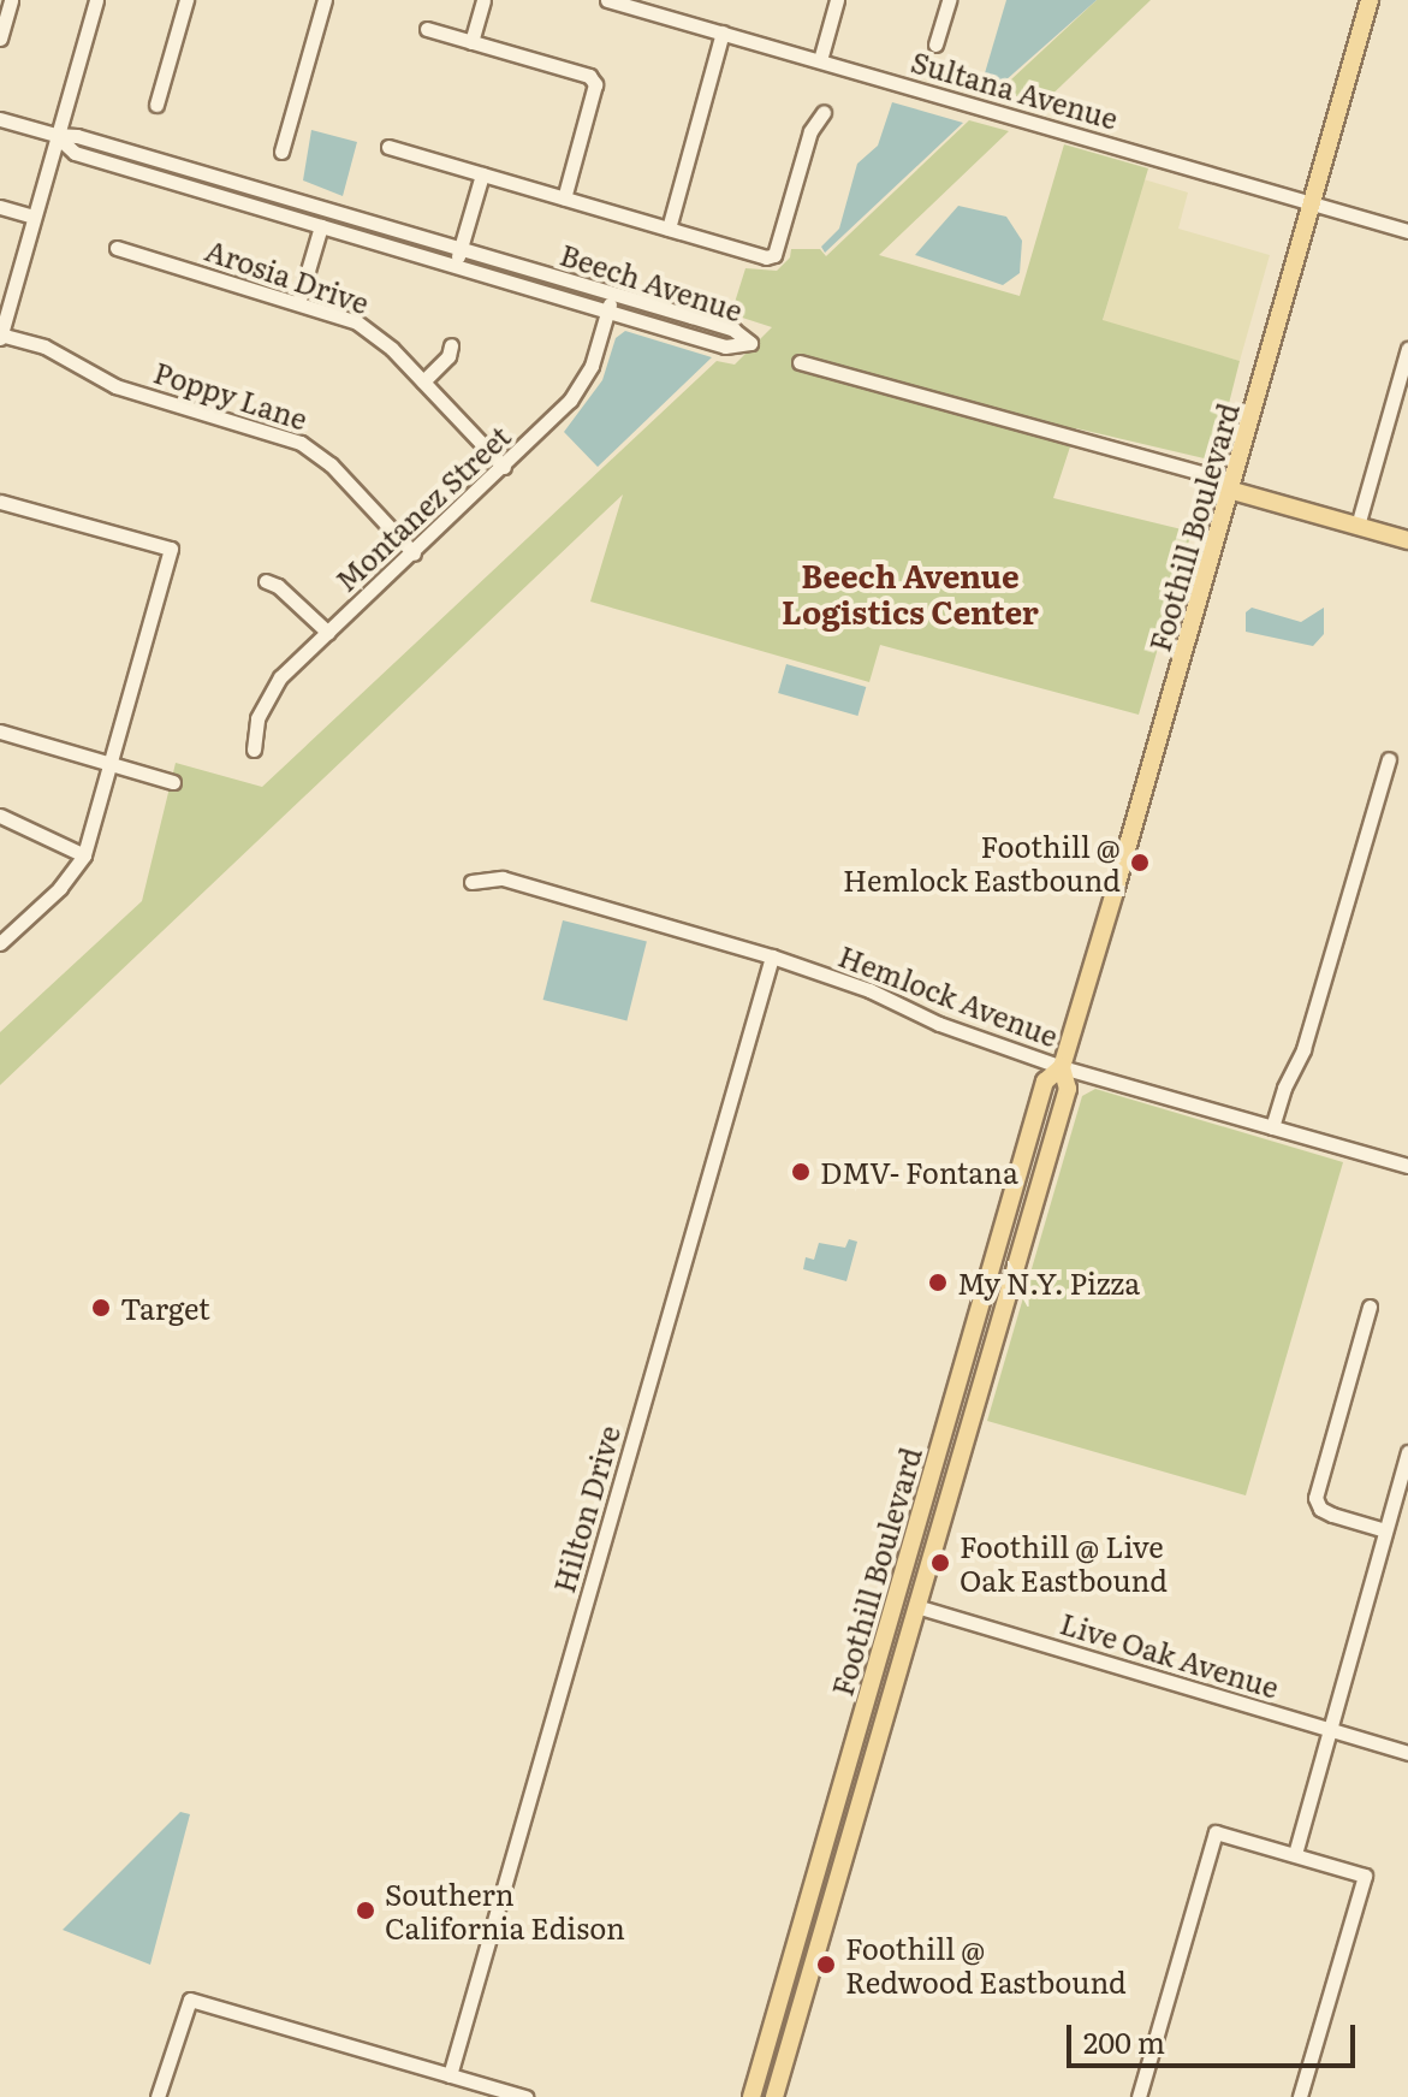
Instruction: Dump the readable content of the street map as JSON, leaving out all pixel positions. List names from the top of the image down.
{
  "streets": {
    "main road": ["Foothill Boulevard"],
    "street": [
      "Sultana Avenue",
      "Arosia Drive",
      "Beech Avenue",
      "Poppy Lane",
      "Montanez Street",
      "Hemlock Avenue",
      "Hilton Drive",
      "Live Oak Avenue"
    ]
  },
  "crossings": [
    ["Sultana Avenue", "Foothill Boulevard"],
    ["Arosia Drive", "Montanez Street"],
    ["Beech Avenue", "Montanez Street"],
    ["Poppy Lane", "Montanez Street"],
    ["Foothill Boulevard", "Hemlock Avenue"],
    ["Foothill Boulevard", "Live Oak Avenue"],
    ["Hemlock Avenue", "Hilton Drive"]
  ],
  "districts": ["Beech Avenue Logistics Center"],
  "places": [
    "Foothill @ Hemlock Eastbound",
    "DMV- Fontana",
    "My N.Y. Pizza",
    "Target",
    "Foothill @ Live Oak Eastbound",
    "Southern California Edison",
    "Foothill @ Redwood Eastbound"
  ],
  "scale_bar": "200 m"
}
